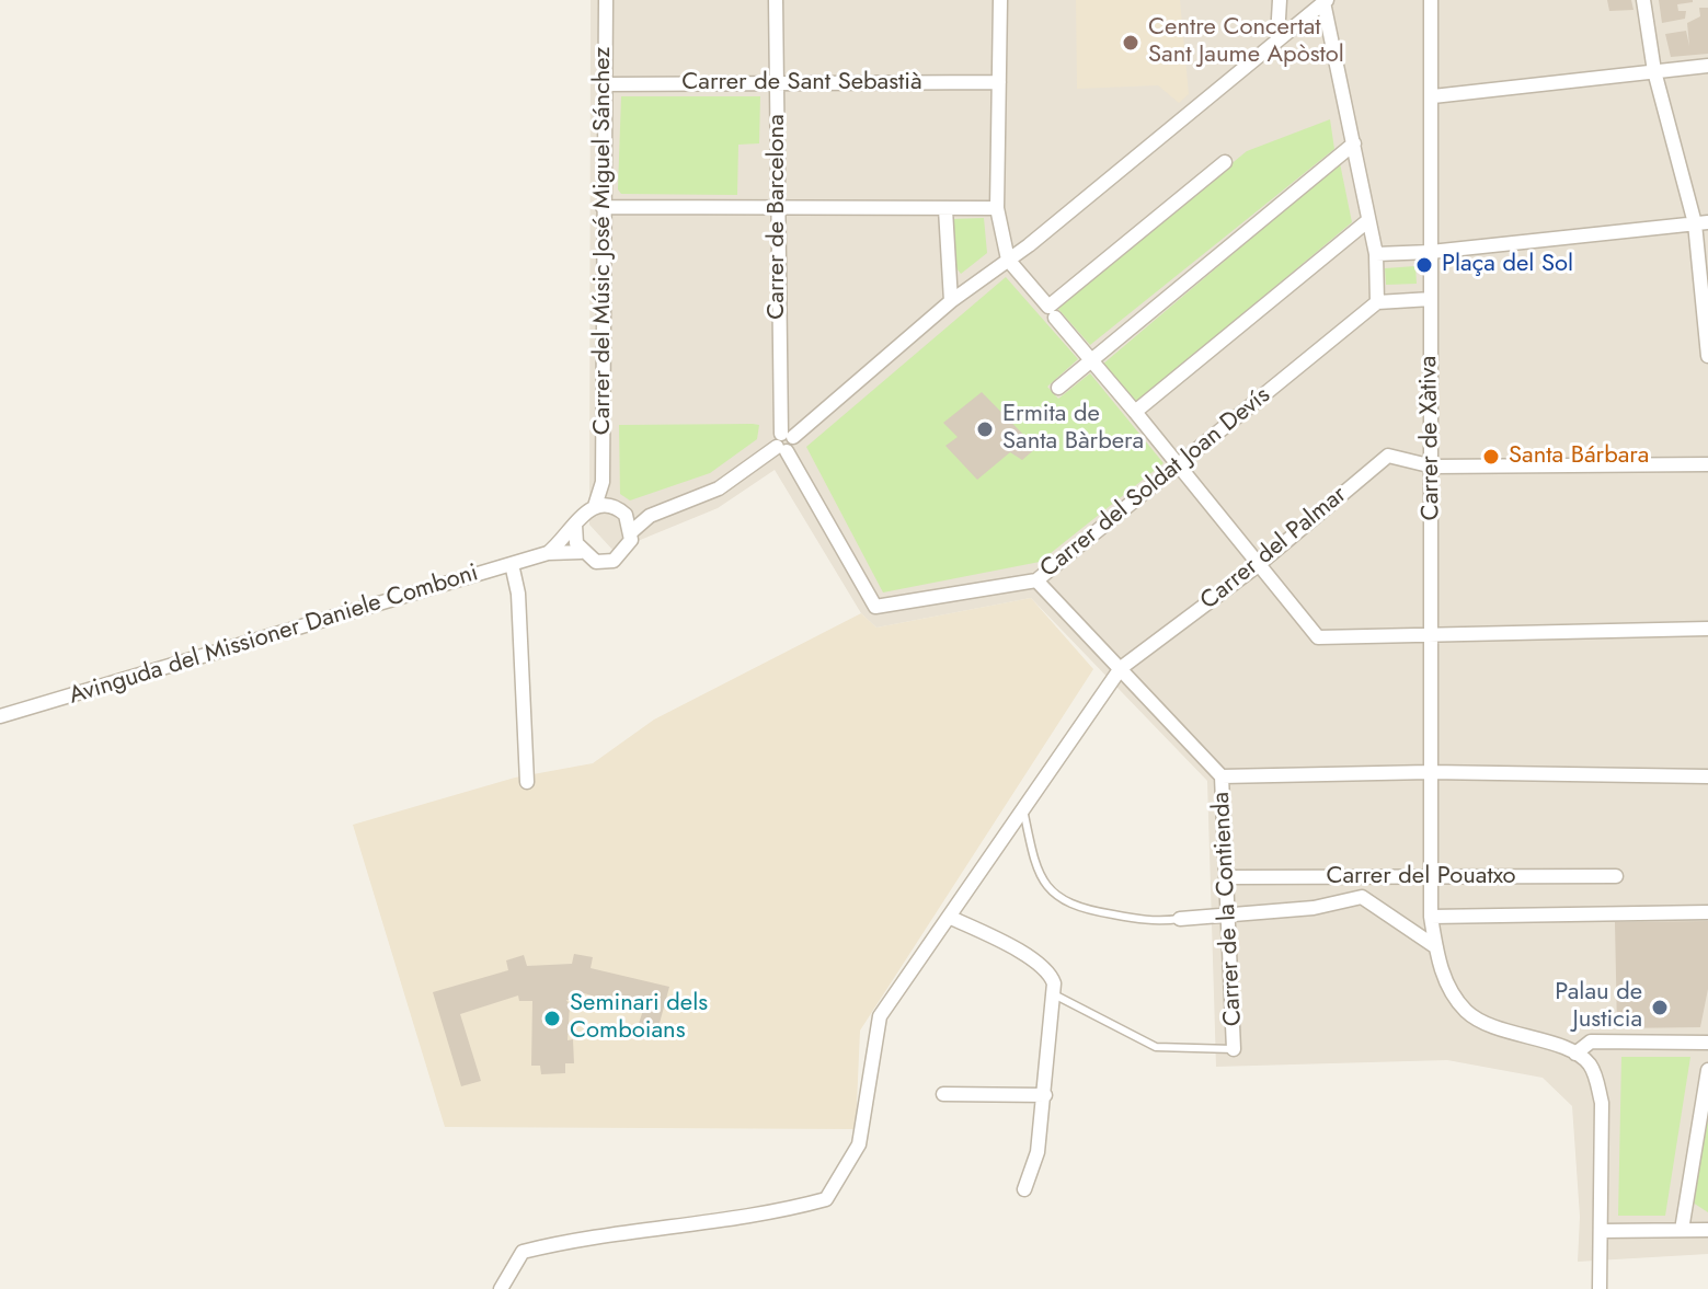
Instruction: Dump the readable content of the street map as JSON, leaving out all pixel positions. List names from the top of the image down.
{
  "streets": {
    "street": [
      "Carrer de Sant Sebastià",
      "Carrer de Barcelona",
      "Carrer del Músic José Miguel Sánchez",
      "Carrer de Xàtiva",
      "Carrer del Soldat Joan Devís",
      "Carrer del Palmar",
      "Avinguda del Missioner Daniele Comboni",
      "Carrer del Pouatxo",
      "Carrer de la Contienda"
    ]
  },
  "crossings": [
    ["Carrer de Sant Sebastià", "Carrer de Barcelona"],
    ["Carrer de Sant Sebastià", "Carrer del Músic José Miguel Sánchez"],
    ["Carrer de Barcelona", "Carrer del Soldat Joan Devís"],
    ["Carrer del Músic José Miguel Sánchez", "Avinguda del Missioner Daniele Comboni"],
    ["Carrer de Xàtiva", "Carrer del Palmar"],
    ["Carrer de Xàtiva", "Carrer del Pouatxo"],
    ["Carrer del Soldat Joan Devís", "Carrer de la Contienda"],
    ["Carrer del Palmar", "Carrer de la Contienda"],
    ["Carrer del Pouatxo", "Carrer de la Contienda"]
  ],
  "places": [
    "Centre Concertat Sant Jaume Apòstol",
    "Plaça del Sol",
    "Ermita de Santa Bàrbera",
    "Santa Bárbara",
    "Palau de Justicia",
    "Seminari dels Comboians"
  ]
}
